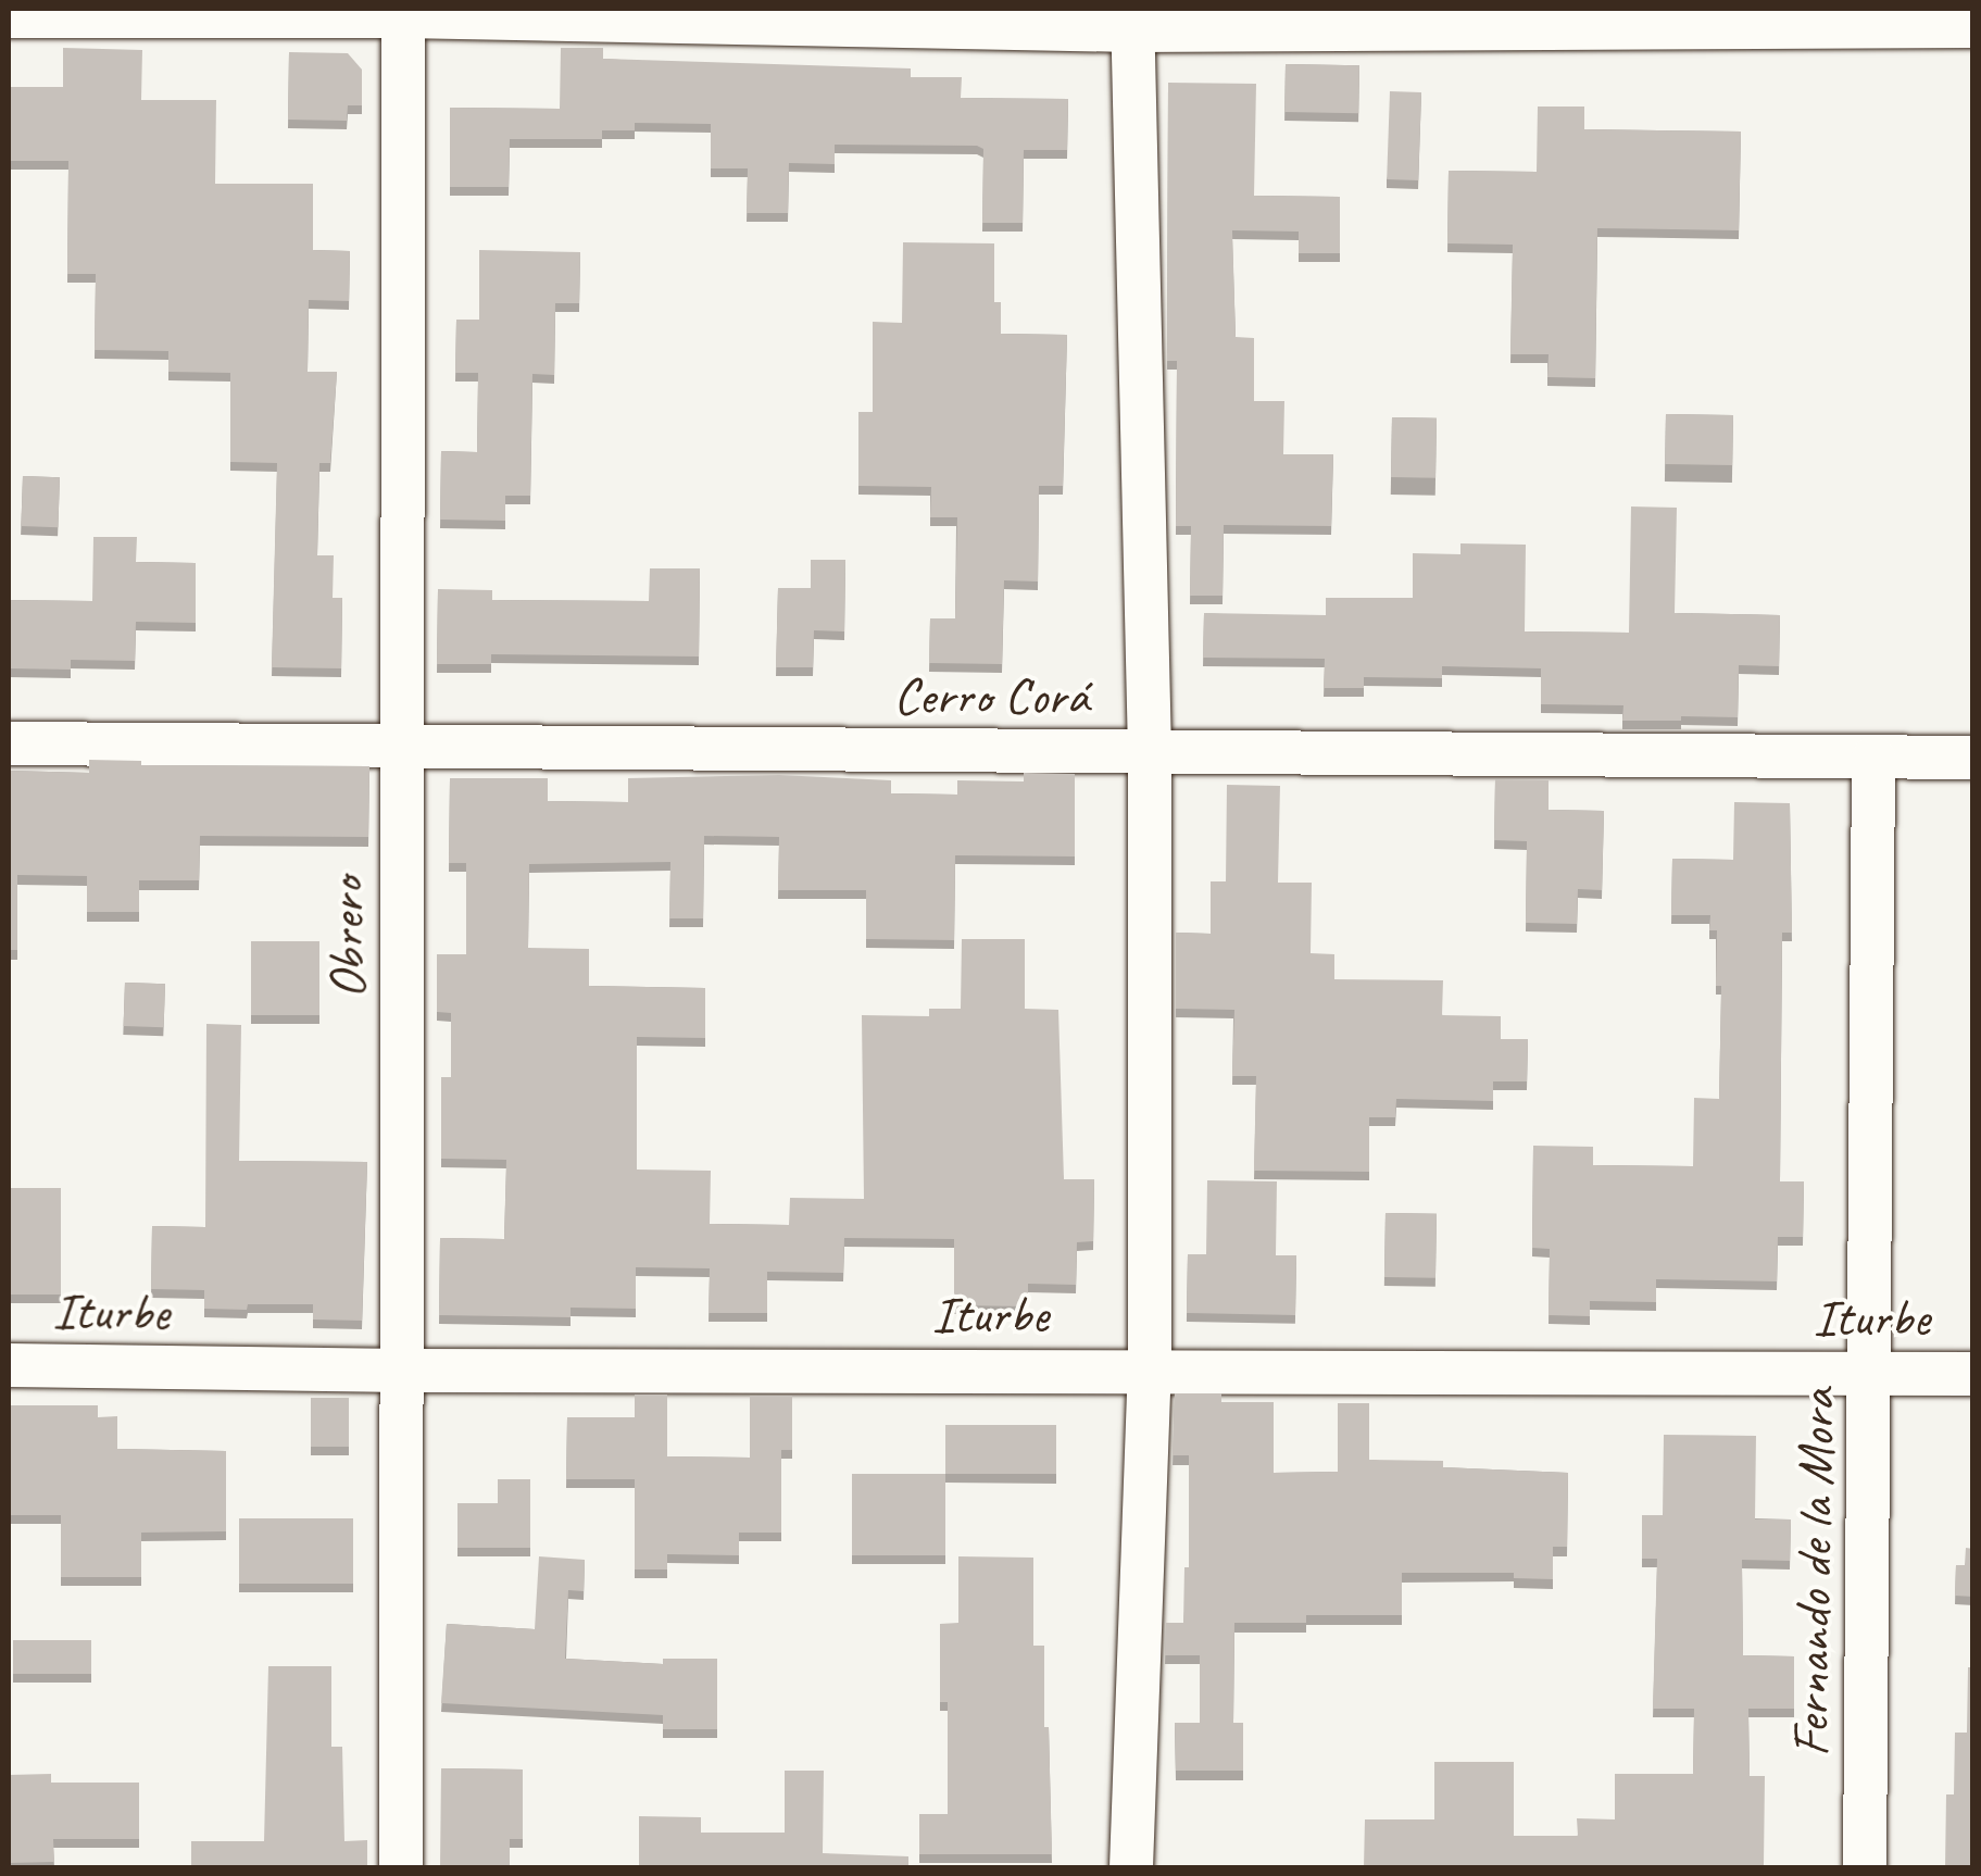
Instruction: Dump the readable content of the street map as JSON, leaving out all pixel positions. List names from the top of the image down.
{
  "streets": {
    "street": [
      "Cerro Corá",
      "Obrero",
      "Iturbe",
      "Fernando de la Mora"
    ]
  },
  "crossings": [
    ["Cerro Corá", "Obrero"],
    ["Cerro Corá", "Fernando de la Mora"],
    ["Obrero", "Iturbe"],
    ["Iturbe", "Fernando de la Mora"]
  ]
}
